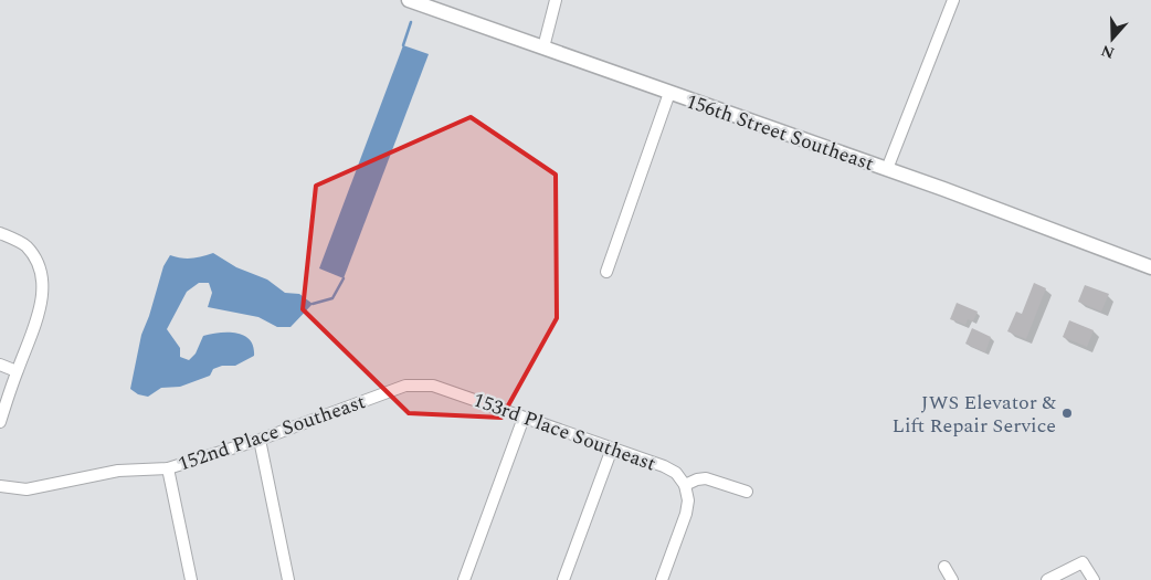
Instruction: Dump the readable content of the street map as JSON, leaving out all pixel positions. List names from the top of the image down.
{
  "streets": {
    "street": ["156th Street Southeast", "153rd Place Southeast", "152nd Place Southeast"]
  },
  "crossings": [
    ["153rd Place Southeast", "152nd Place Southeast"]
  ],
  "places": ["JWS Elevator & Lift Repair Service"],
  "north": "bottom"
}
